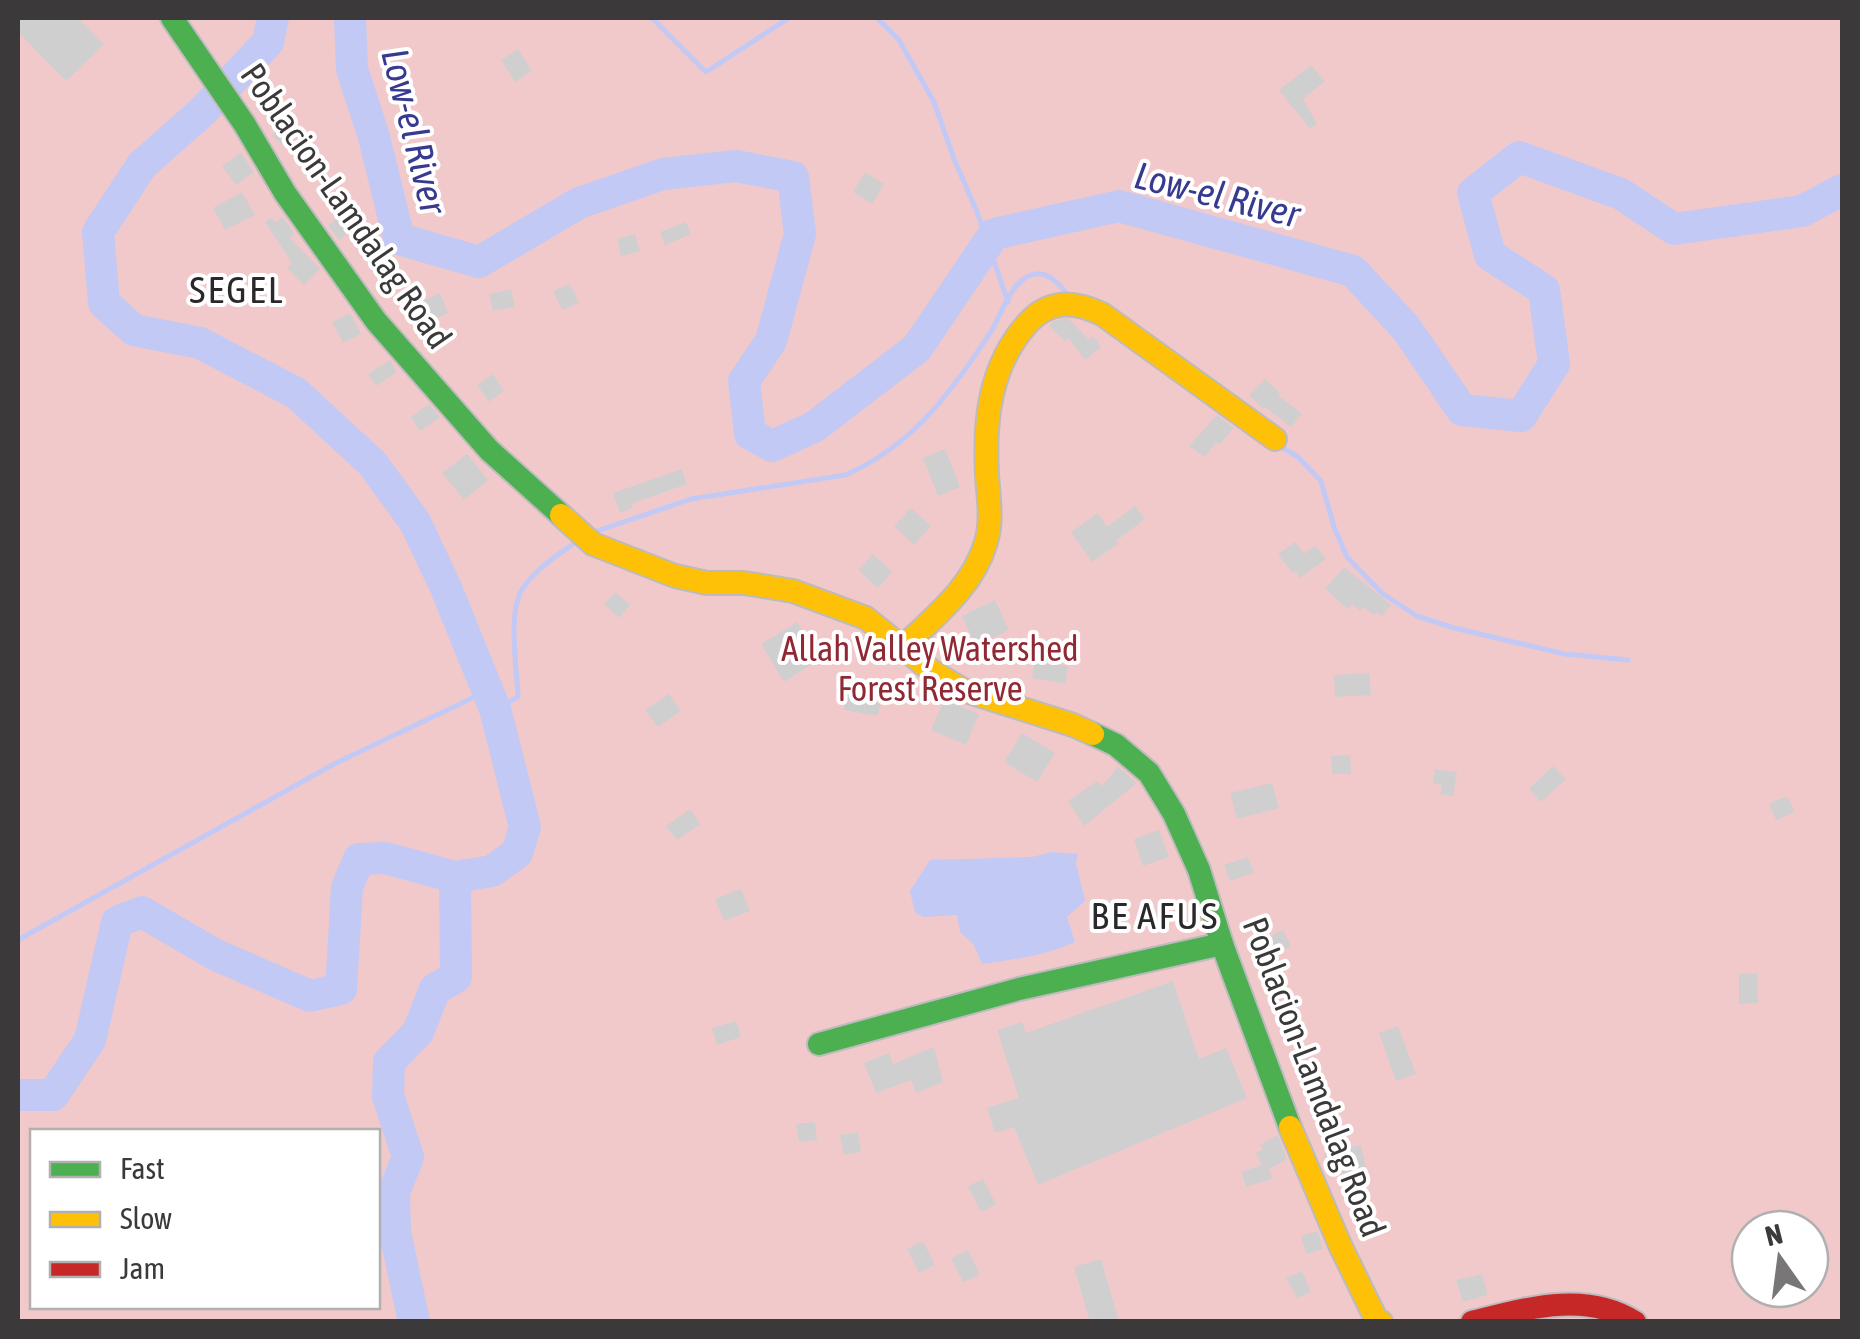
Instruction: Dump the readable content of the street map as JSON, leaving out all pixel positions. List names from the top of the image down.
{
  "streets": {
    "main road": ["Poblacion-Lamdalag Road"]
  },
  "districts": ["SEGEL", "BE AFUS"],
  "water": ["Low-el River"],
  "parks": ["Allah Valley Watershed Forest Reserve"],
  "legend": ["Fast", "Slow", "Jam"],
  "north": "top"
}
